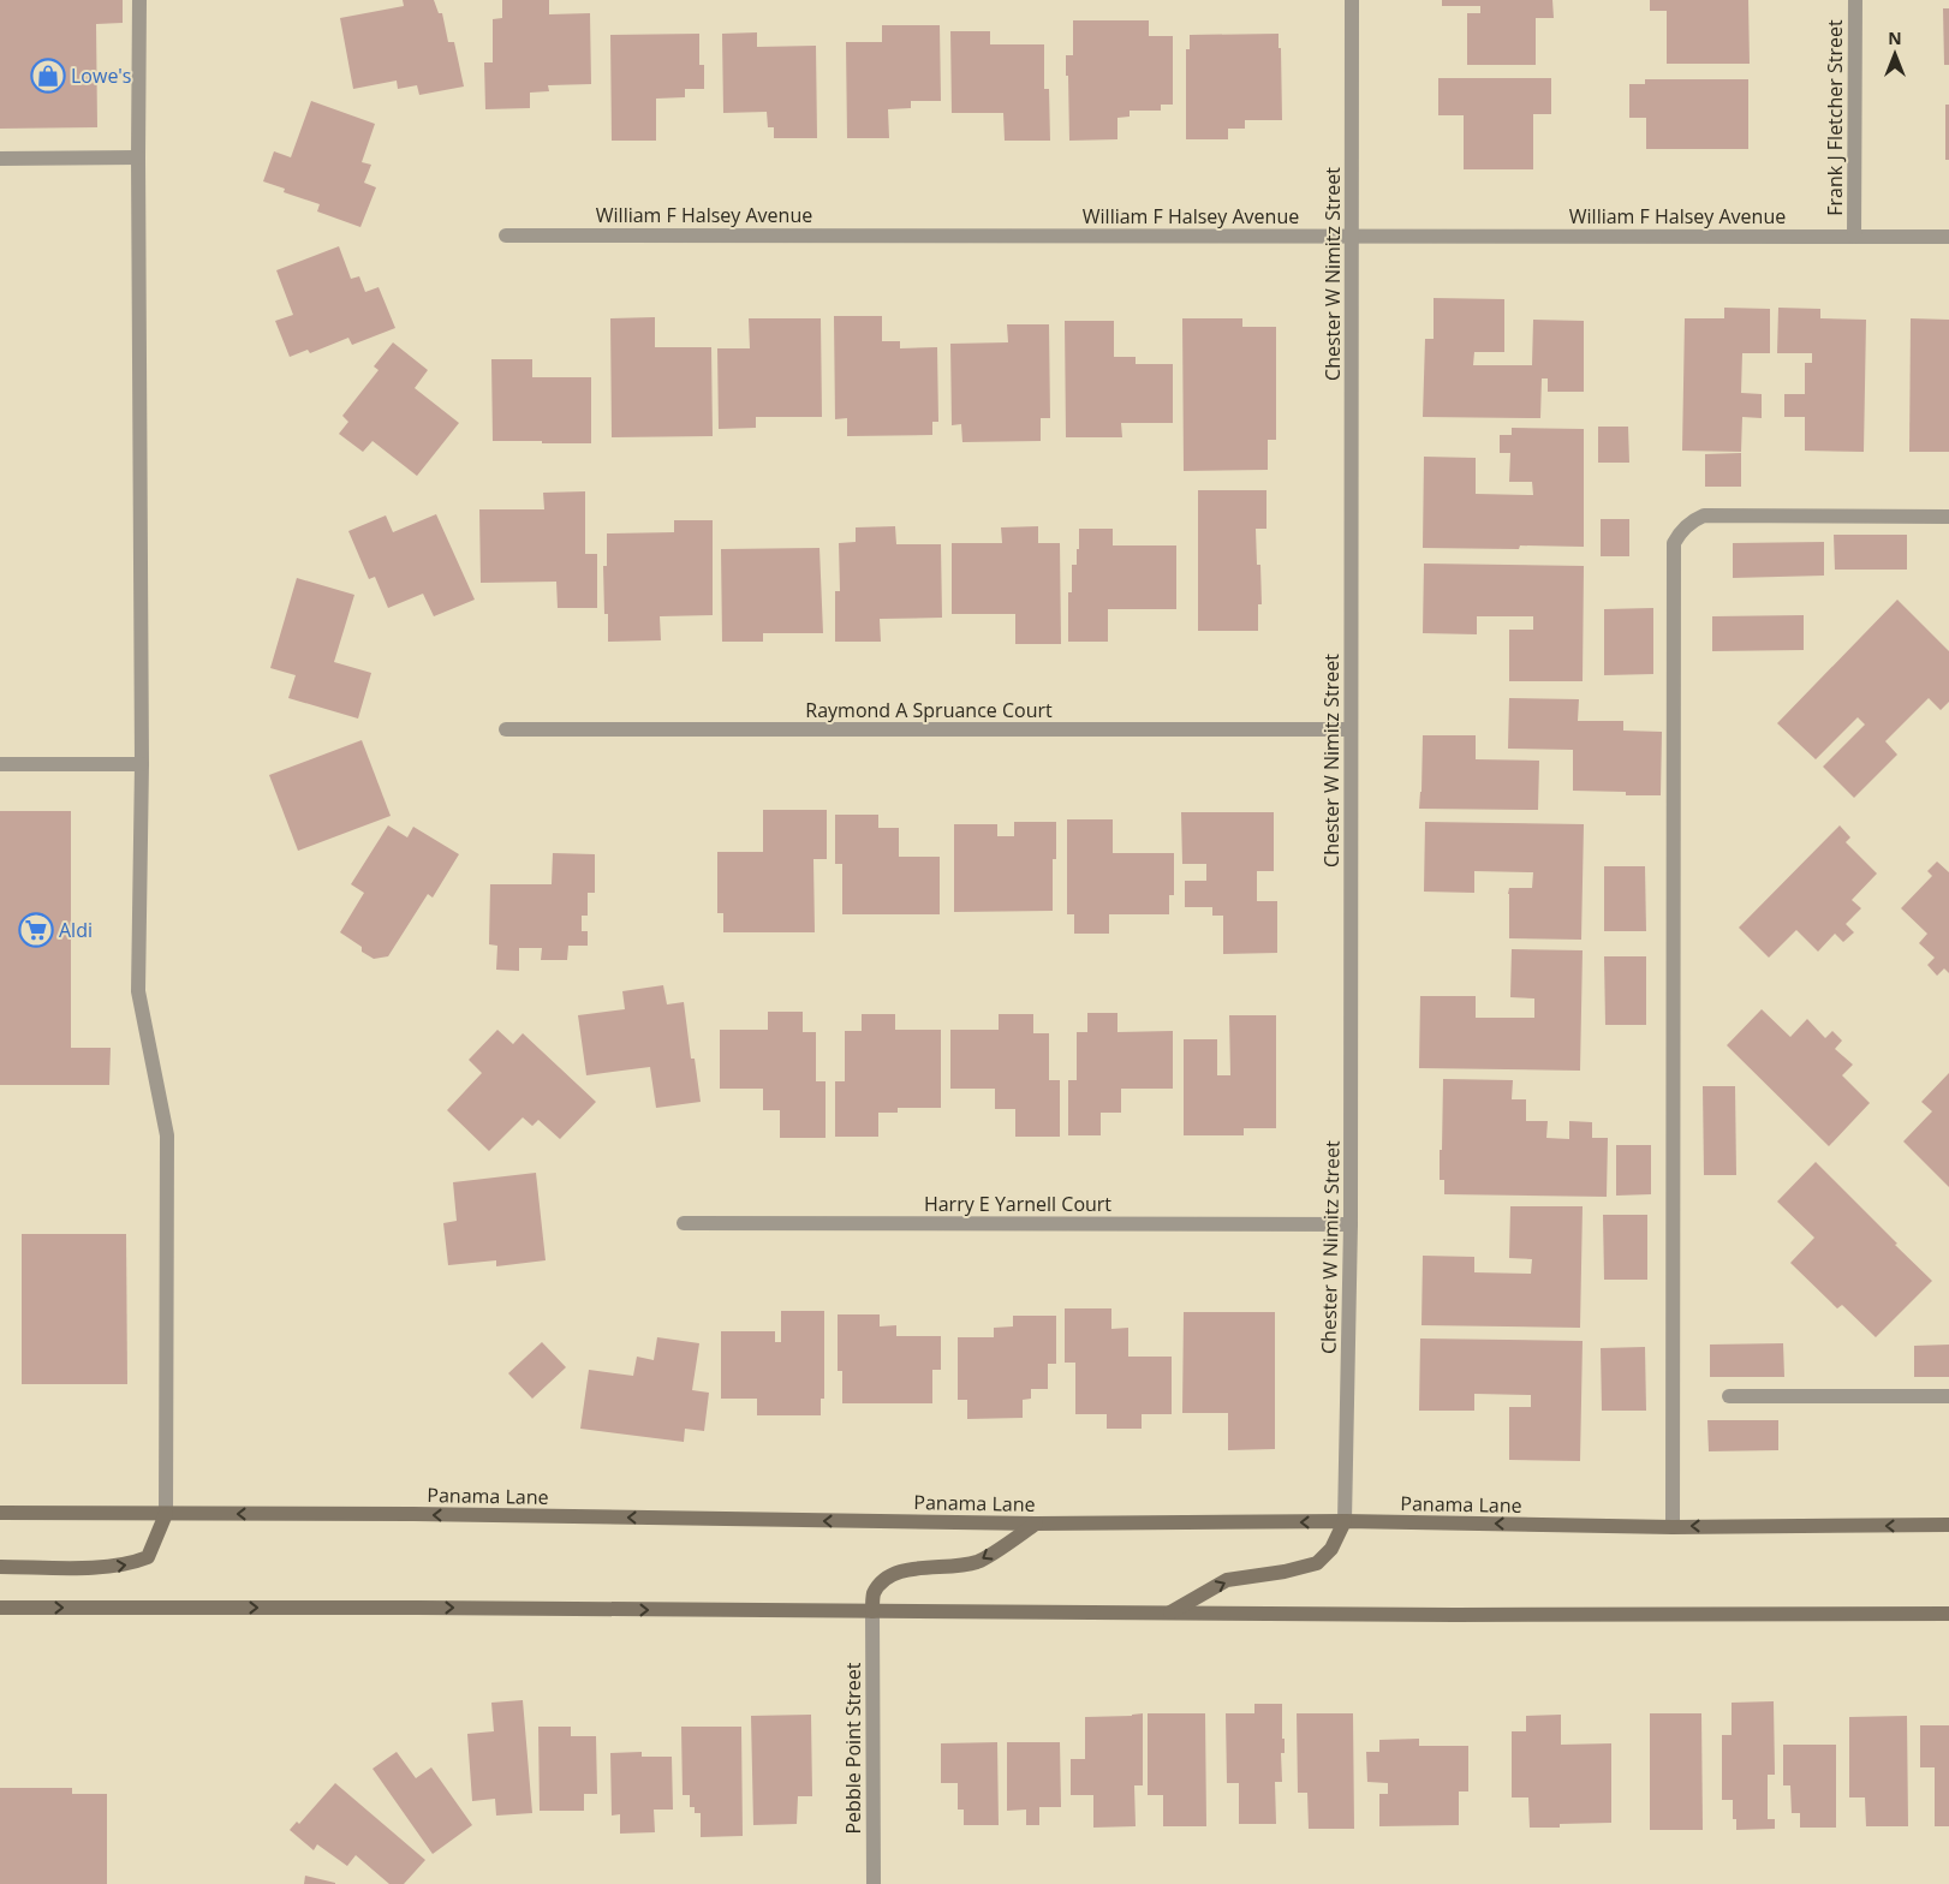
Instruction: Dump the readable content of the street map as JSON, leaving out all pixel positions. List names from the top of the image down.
{
  "streets": {
    "main road": ["Panama Lane"],
    "street": [
      "Frank J Fletcher Street",
      "William F Halsey Avenue",
      "Chester W Nimitz Street",
      "Raymond A Spruance Court",
      "Harry E Yarnell Court",
      "Pebble Point Street"
    ]
  },
  "crossings": [
    ["Frank J Fletcher Street", "William F Halsey Avenue"],
    ["William F Halsey Avenue", "Chester W Nimitz Street"],
    ["Chester W Nimitz Street", "Raymond A Spruance Court"],
    ["Chester W Nimitz Street", "Harry E Yarnell Court"],
    ["Chester W Nimitz Street", "Panama Lane"]
  ],
  "places": {
    "shop": ["Lowe's"],
    "supermarket": ["Aldi"]
  },
  "north": "top"
}
